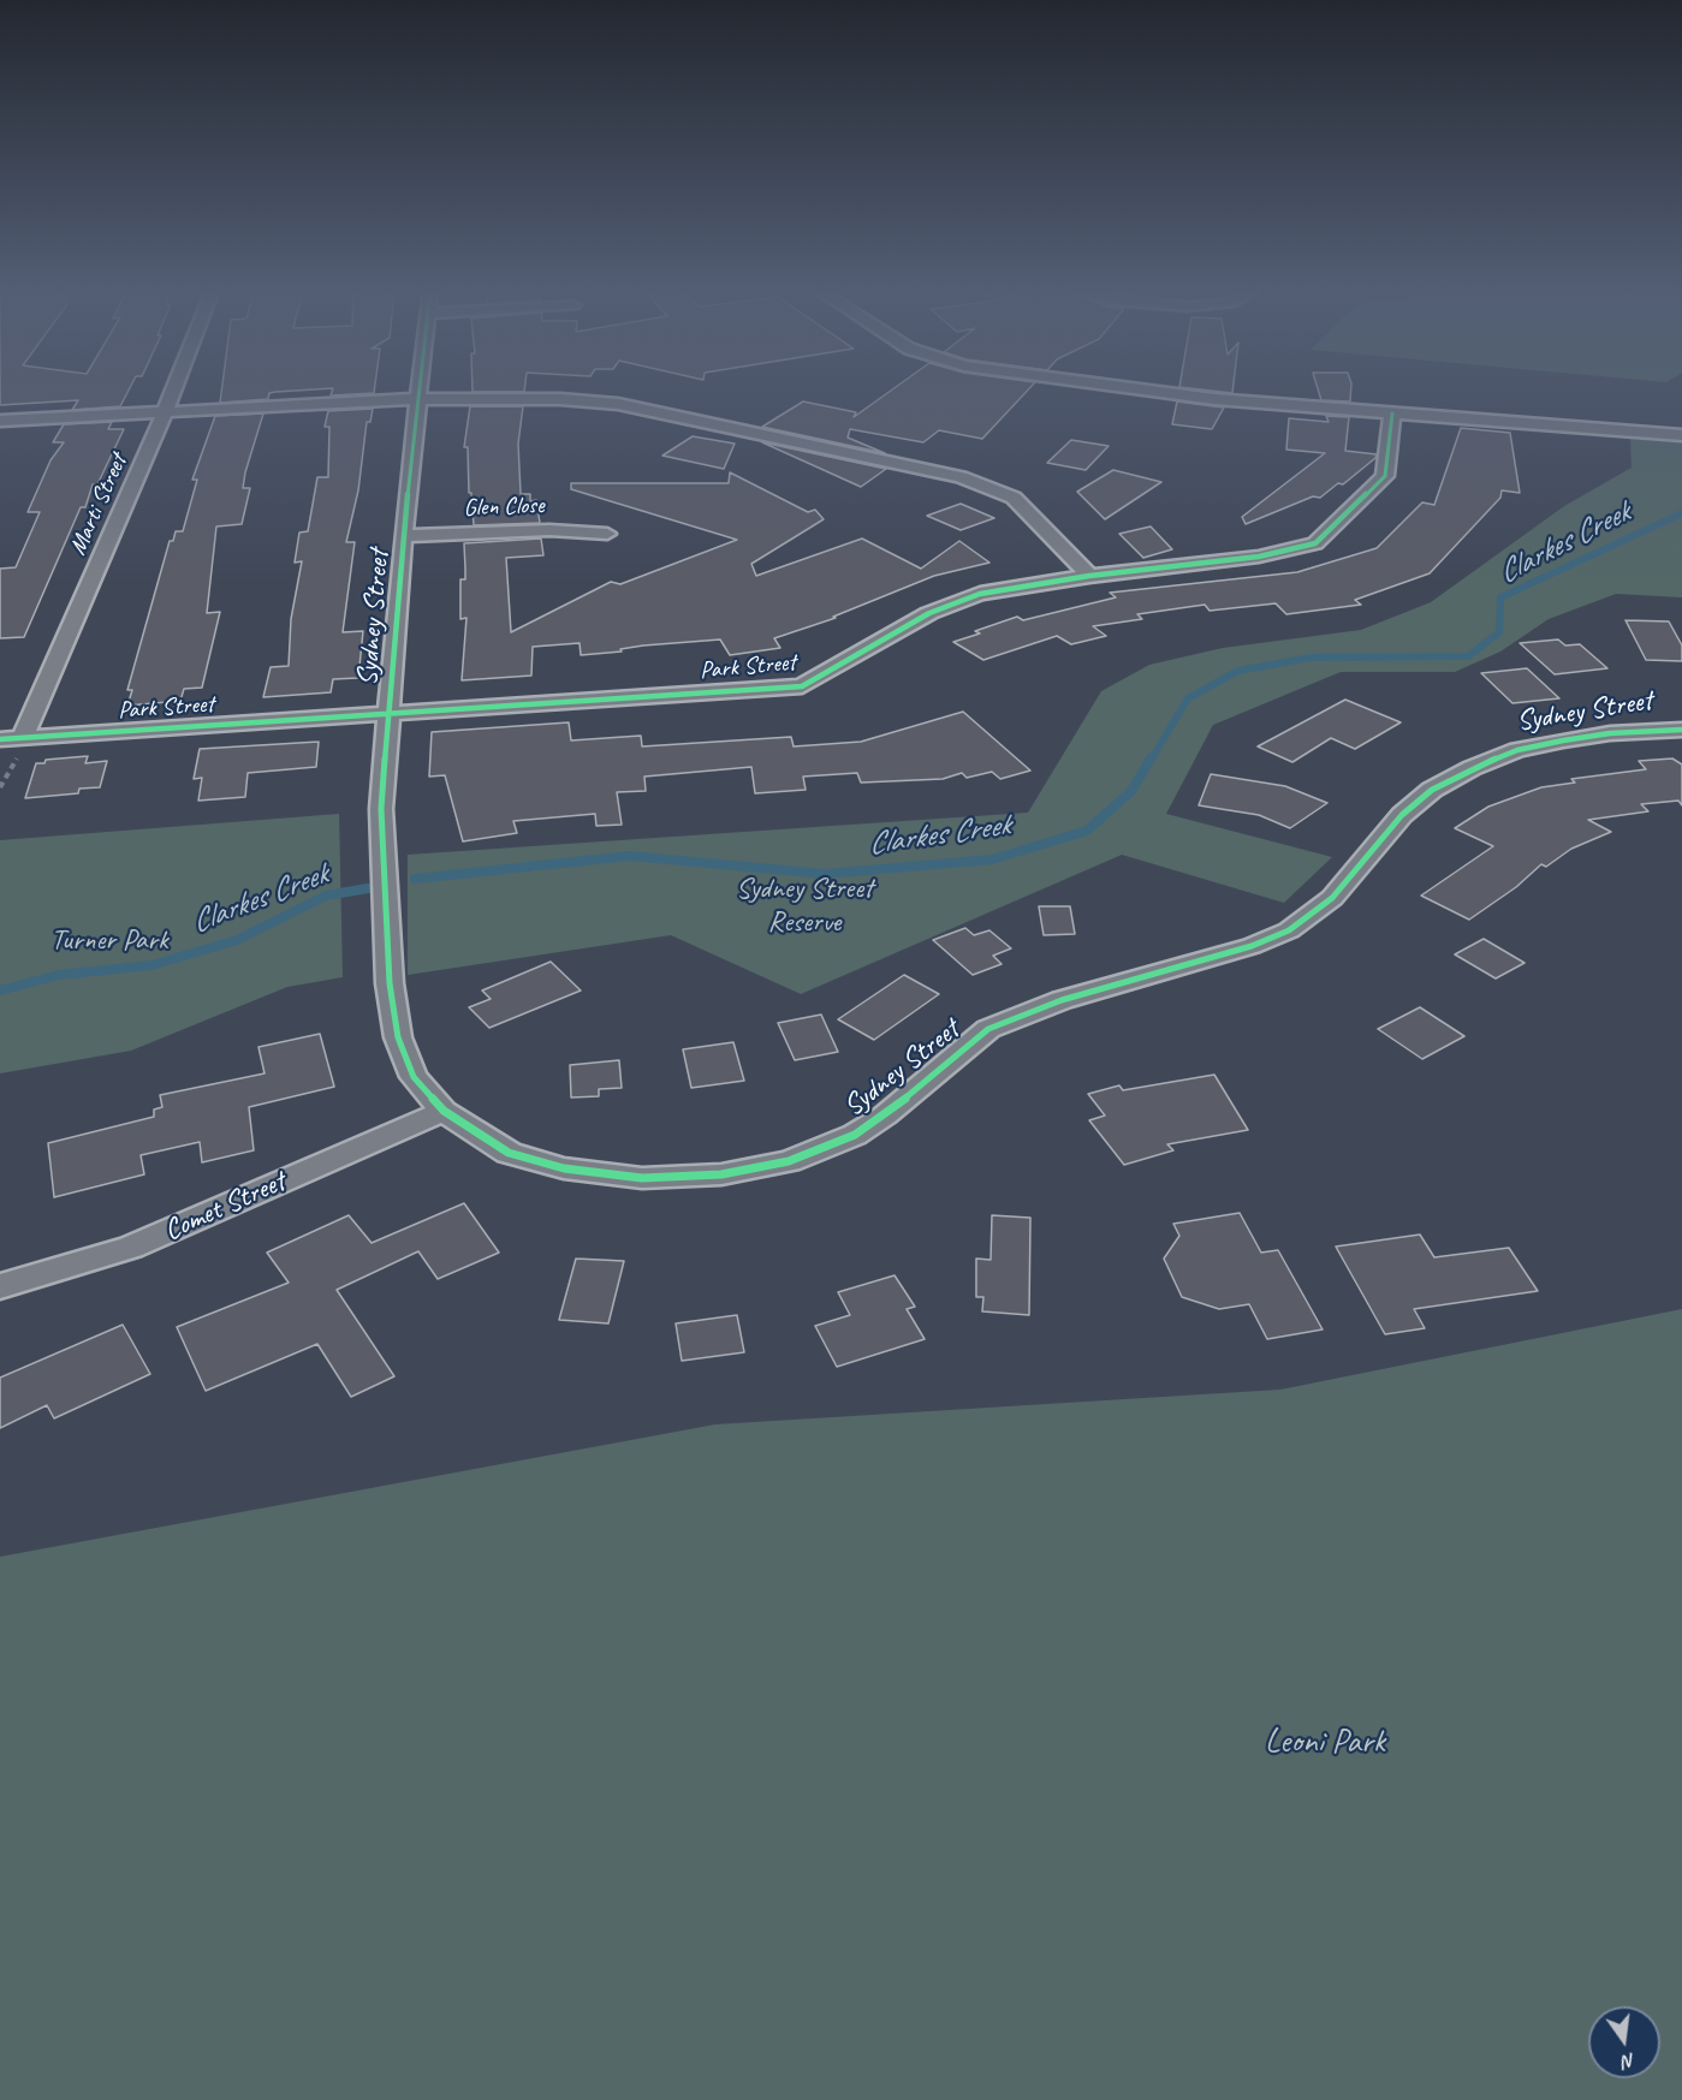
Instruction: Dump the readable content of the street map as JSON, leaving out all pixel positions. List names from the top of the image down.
{
  "streets": {
    "street": [
      "Marti Street",
      "Glen Close",
      "Sydney Street",
      "Park Street",
      "Comet Street"
    ]
  },
  "crossings": [
    ["Marti Street", "Park Street"],
    ["Glen Close", "Sydney Street"],
    ["Sydney Street", "Park Street"],
    ["Sydney Street", "Comet Street"]
  ],
  "water": ["Clarkes Creek"],
  "parks": ["Sydney Street Reserve", "Turner Park", "Leoni Park"],
  "north": "bottom"
}
